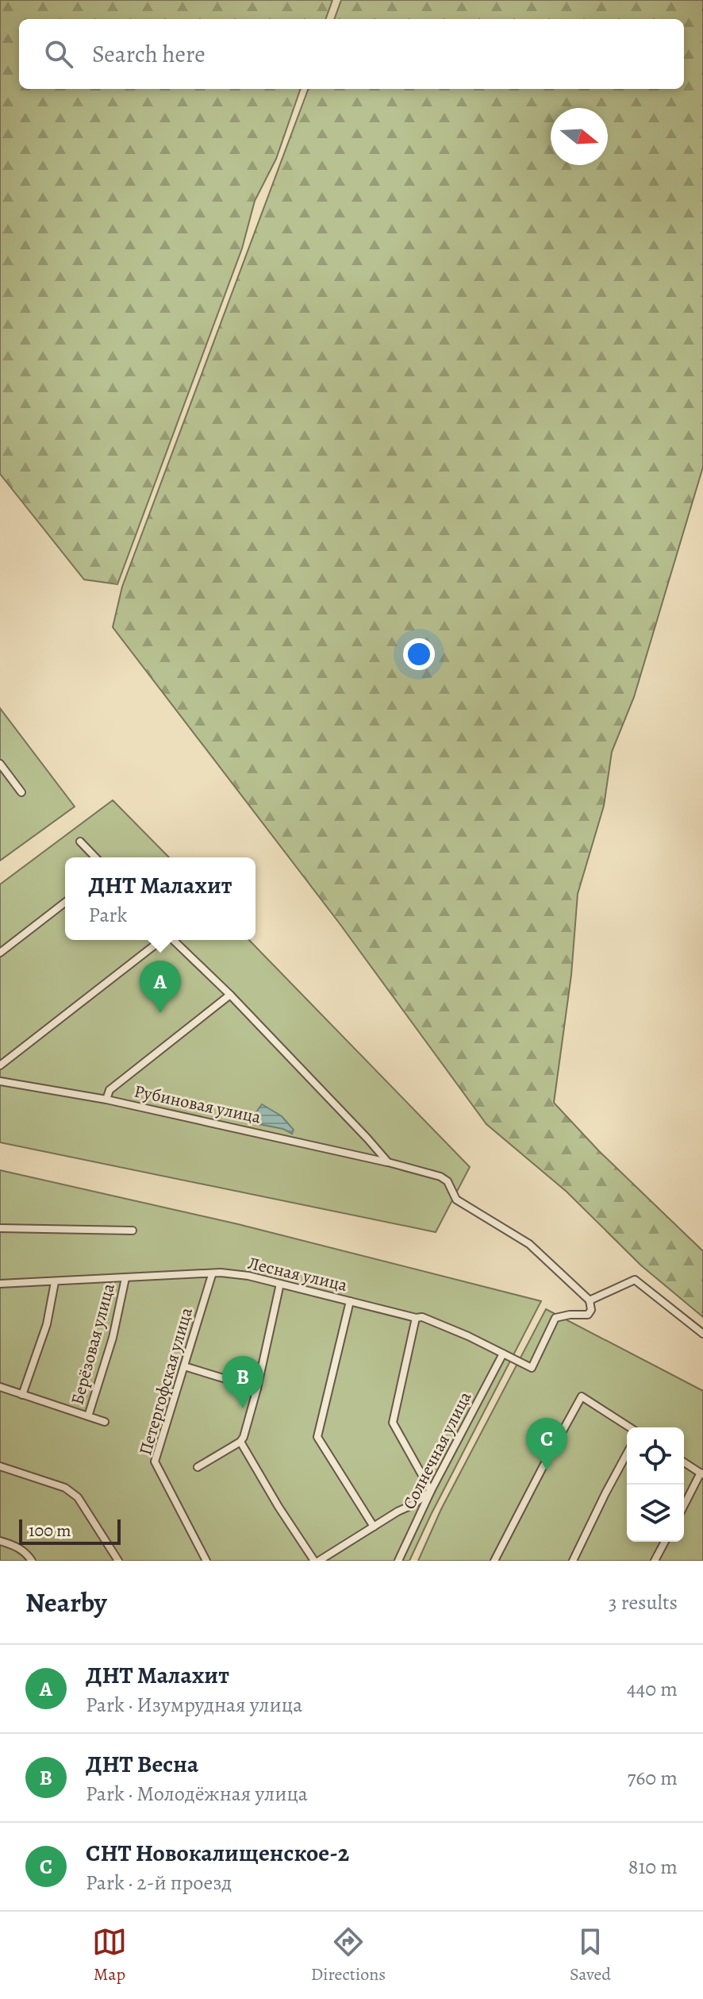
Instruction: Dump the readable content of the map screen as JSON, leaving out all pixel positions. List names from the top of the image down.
{
  "streets": {
    "street": [
      "Рубиновая улица",
      "Лесная улица",
      "Берёзовая улица",
      "Петергофская улица",
      "Солнечная улица"
    ]
  },
  "crossings": [
    ["Рубиновая улица", "Лесная улица"],
    ["Лесная улица", "Берёзовая улица"],
    ["Лесная улица", "Петергофская улица"],
    ["Лесная улица", "Солнечная улица"]
  ],
  "scale_bar": "100 m",
  "north": "right",
  "page": {
    "search": "Search here",
    "popup": ["ДНТ Малахит", "Park"],
    "pins": ["A", "B", "C"],
    "scale": "100 m",
    "heading": ["Nearby", "3 results"],
    "list": [
      {
        "mark": "A",
        "name": "ДНТ Малахит",
        "note": "Park · Изумрудная улица",
        "value": "440 m"
      },
      {
        "mark": "B",
        "name": "ДНТ Весна",
        "note": "Park · Молодёжная улица",
        "value": "760 m"
      },
      {
        "mark": "C",
        "name": "СНТ Новокалищенское-2",
        "note": "Park · 2-й проезд",
        "value": "810 m"
      }
    ],
    "nav": ["Map", "Directions", "Saved"]
  }
}
